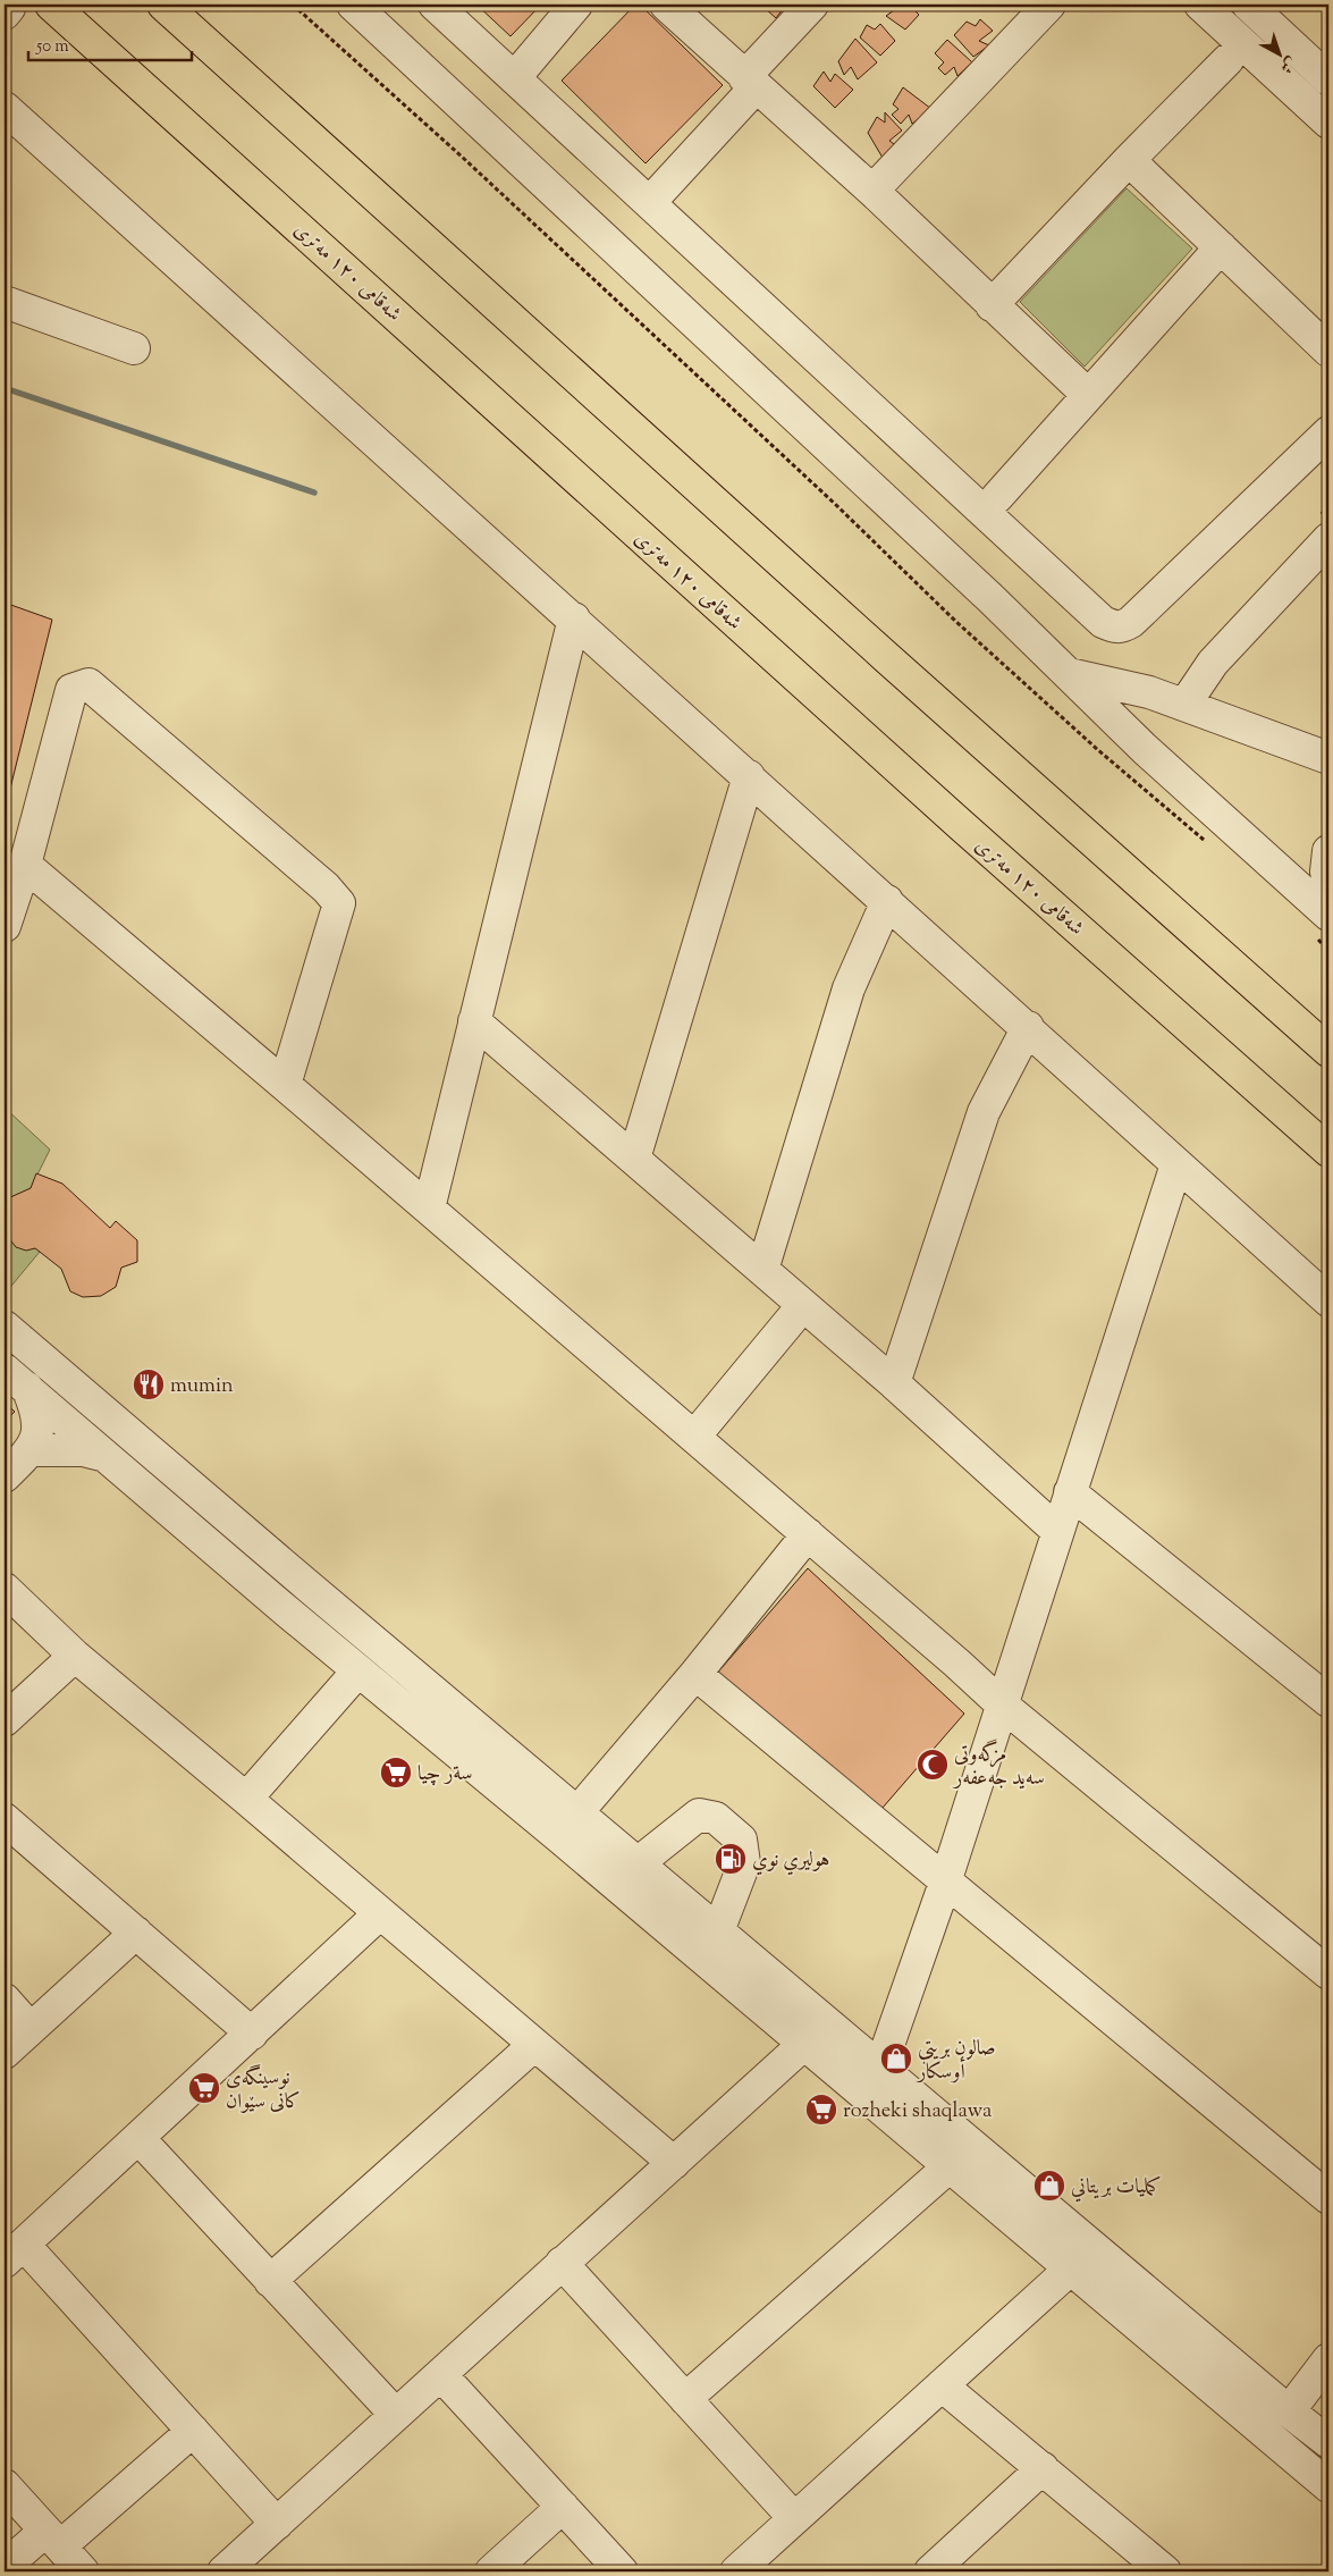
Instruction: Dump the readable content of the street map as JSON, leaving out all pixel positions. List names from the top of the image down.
{
  "streets": {
    "highway": ["شەقامی ١٢٠ مەتری"]
  },
  "places": {
    "restaurant": ["mumin"],
    "mosque": ["مزگەوتی سەید جەعفەر"],
    "supermarket": ["سةر چيا", "نوسینگەی کانی سێوان", "rozheki shaqlawa"],
    "fuel station": ["هوليري نوي"],
    "shop": ["صالون بريتي أوسكار", "كمليات بريتاني"]
  },
  "scale_bar": "50 m",
  "north": "bottom right"
}
